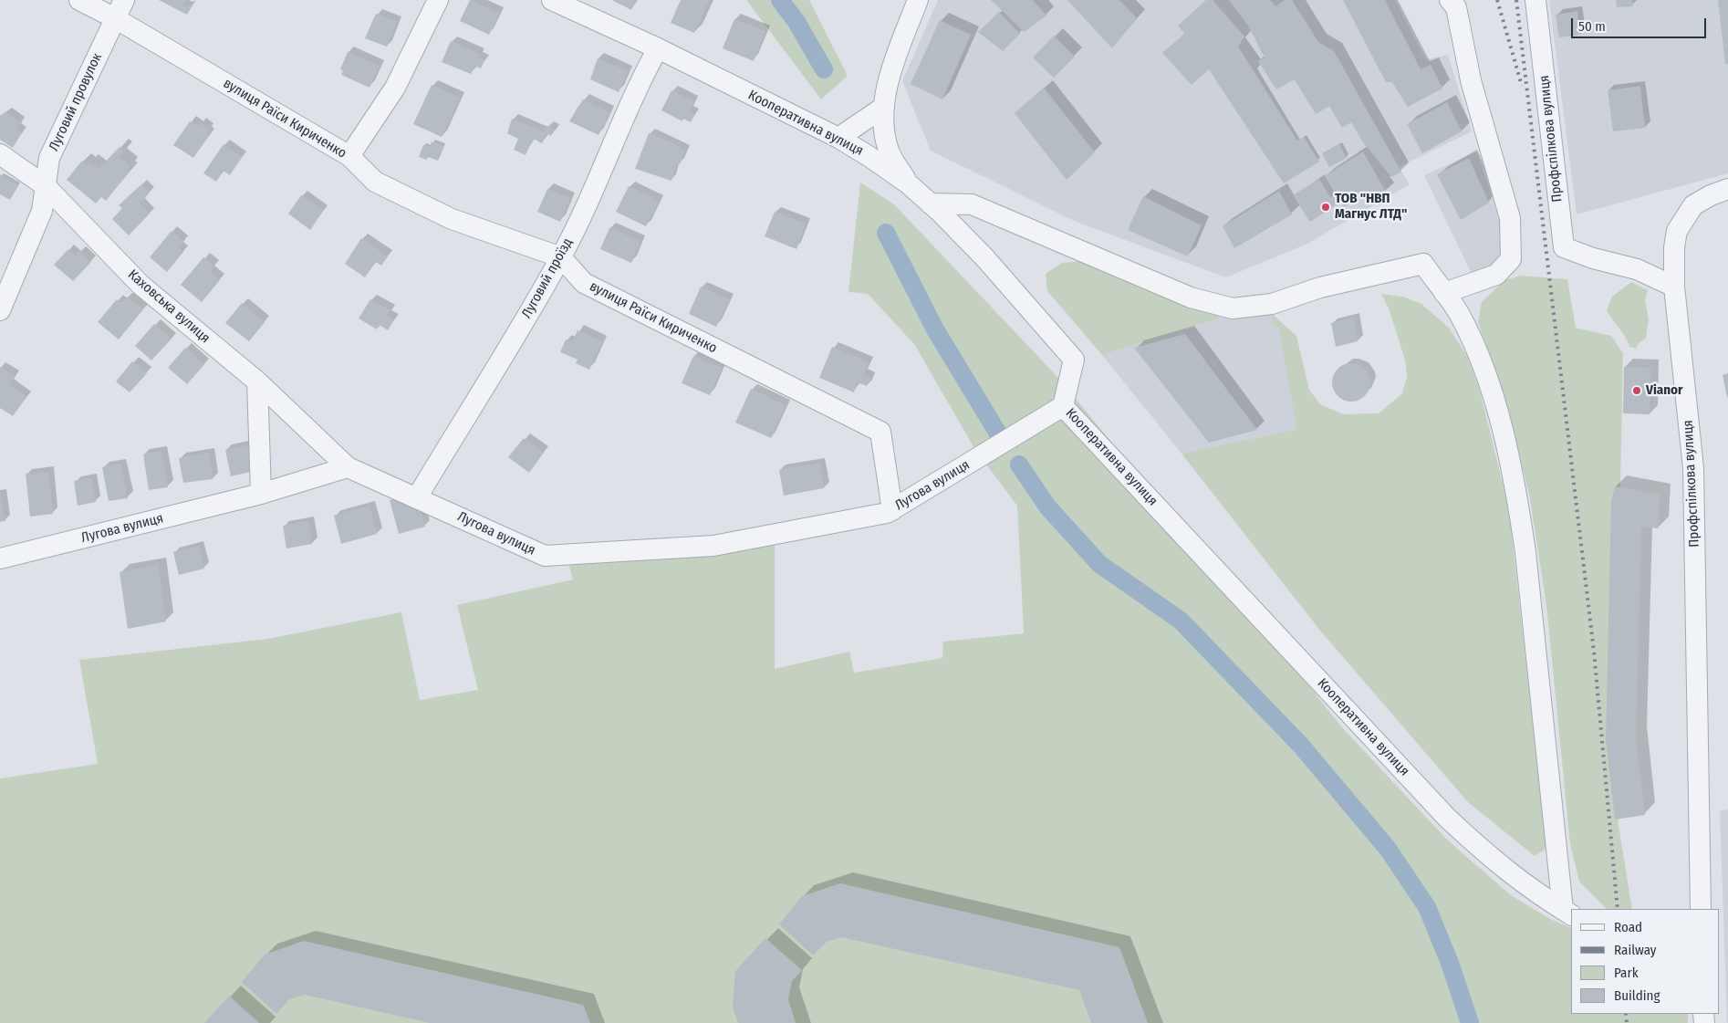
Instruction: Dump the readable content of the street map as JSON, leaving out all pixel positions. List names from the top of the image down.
{
  "streets": {
    "street": [
      "Луговий провулок",
      "вулиця Раїси Кириченко",
      "Кооперативна вулиця",
      "Профспілкова вулиця",
      "Луговий проїзд",
      "Каховська вулиця",
      "Лугова вулиця"
    ]
  },
  "crossings": [
    ["Луговий провулок", "вулиця Раїси Кириченко"],
    ["Луговий провулок", "Каховська вулиця"],
    ["вулиця Раїси Кириченко", "Луговий проїзд"],
    ["вулиця Раїси Кириченко", "Лугова вулиця"],
    ["Кооперативна вулиця", "Луговий проїзд"],
    ["Кооперативна вулиця", "Лугова вулиця"],
    ["Луговий проїзд", "Лугова вулиця"],
    ["Каховська вулиця", "Лугова вулиця"]
  ],
  "places": ["ТОВ \"НВП Магнус ЛТД\"", "Vianor"],
  "legend": [
    "Road",
    "Railway",
    "Park",
    "Building"
  ],
  "scale_bar": "50 m"
}
